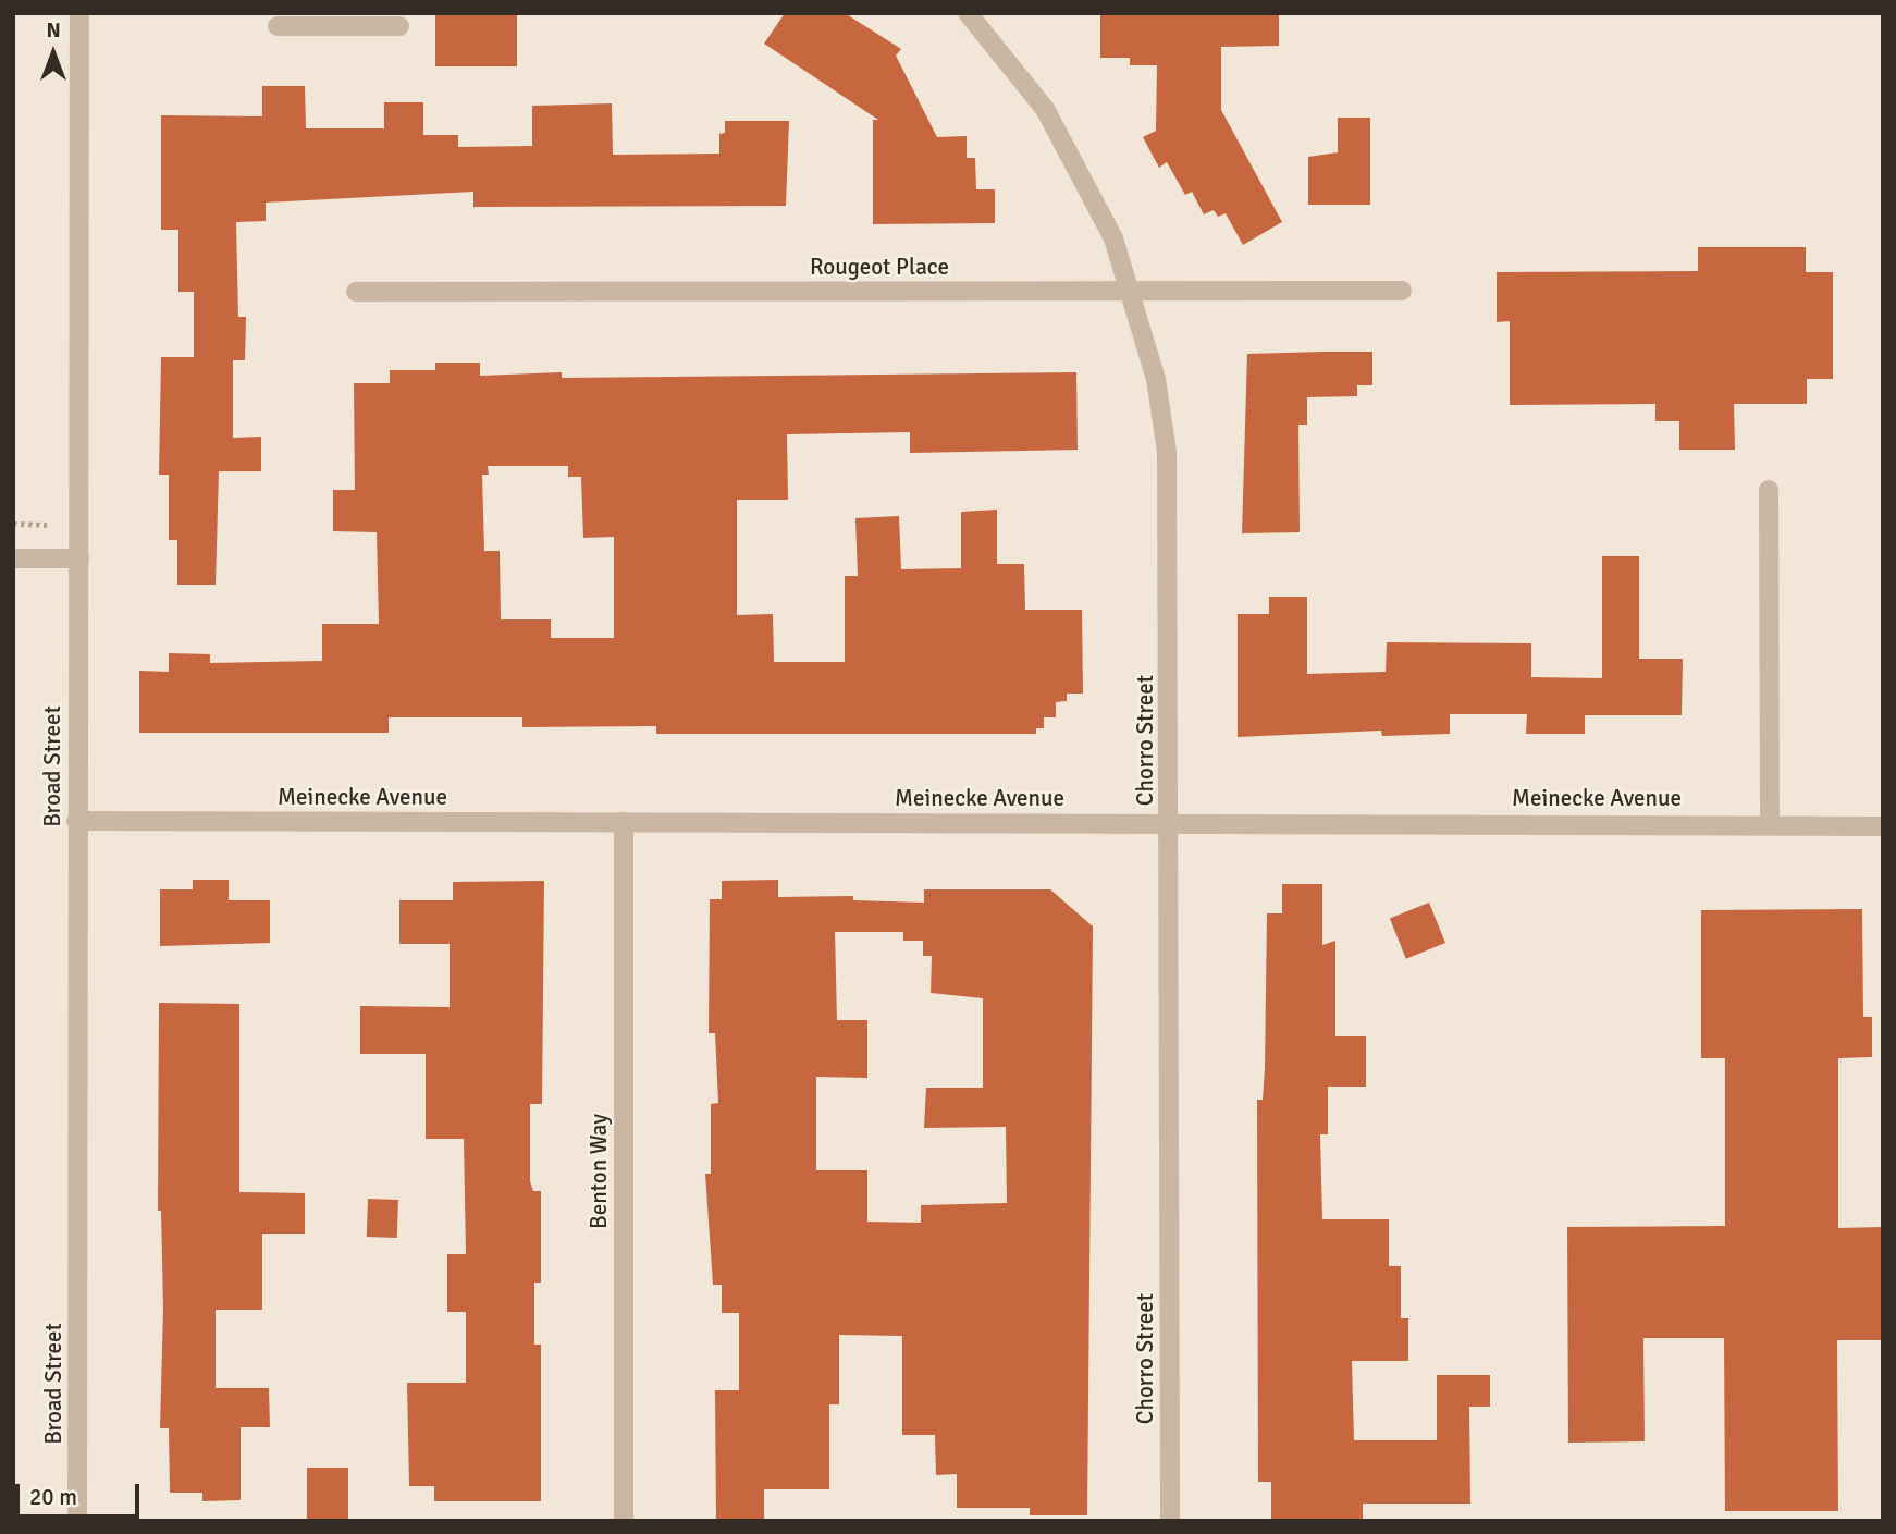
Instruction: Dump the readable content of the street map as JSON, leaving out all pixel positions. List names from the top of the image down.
{
  "streets": {
    "street": [
      "Rougeot Place",
      "Chorro Street",
      "Broad Street",
      "Meinecke Avenue",
      "Benton Way"
    ]
  },
  "crossings": [
    ["Rougeot Place", "Chorro Street"],
    ["Chorro Street", "Meinecke Avenue"],
    ["Broad Street", "Meinecke Avenue"],
    ["Meinecke Avenue", "Benton Way"]
  ],
  "scale_bar": "20 m",
  "north": "top"
}
